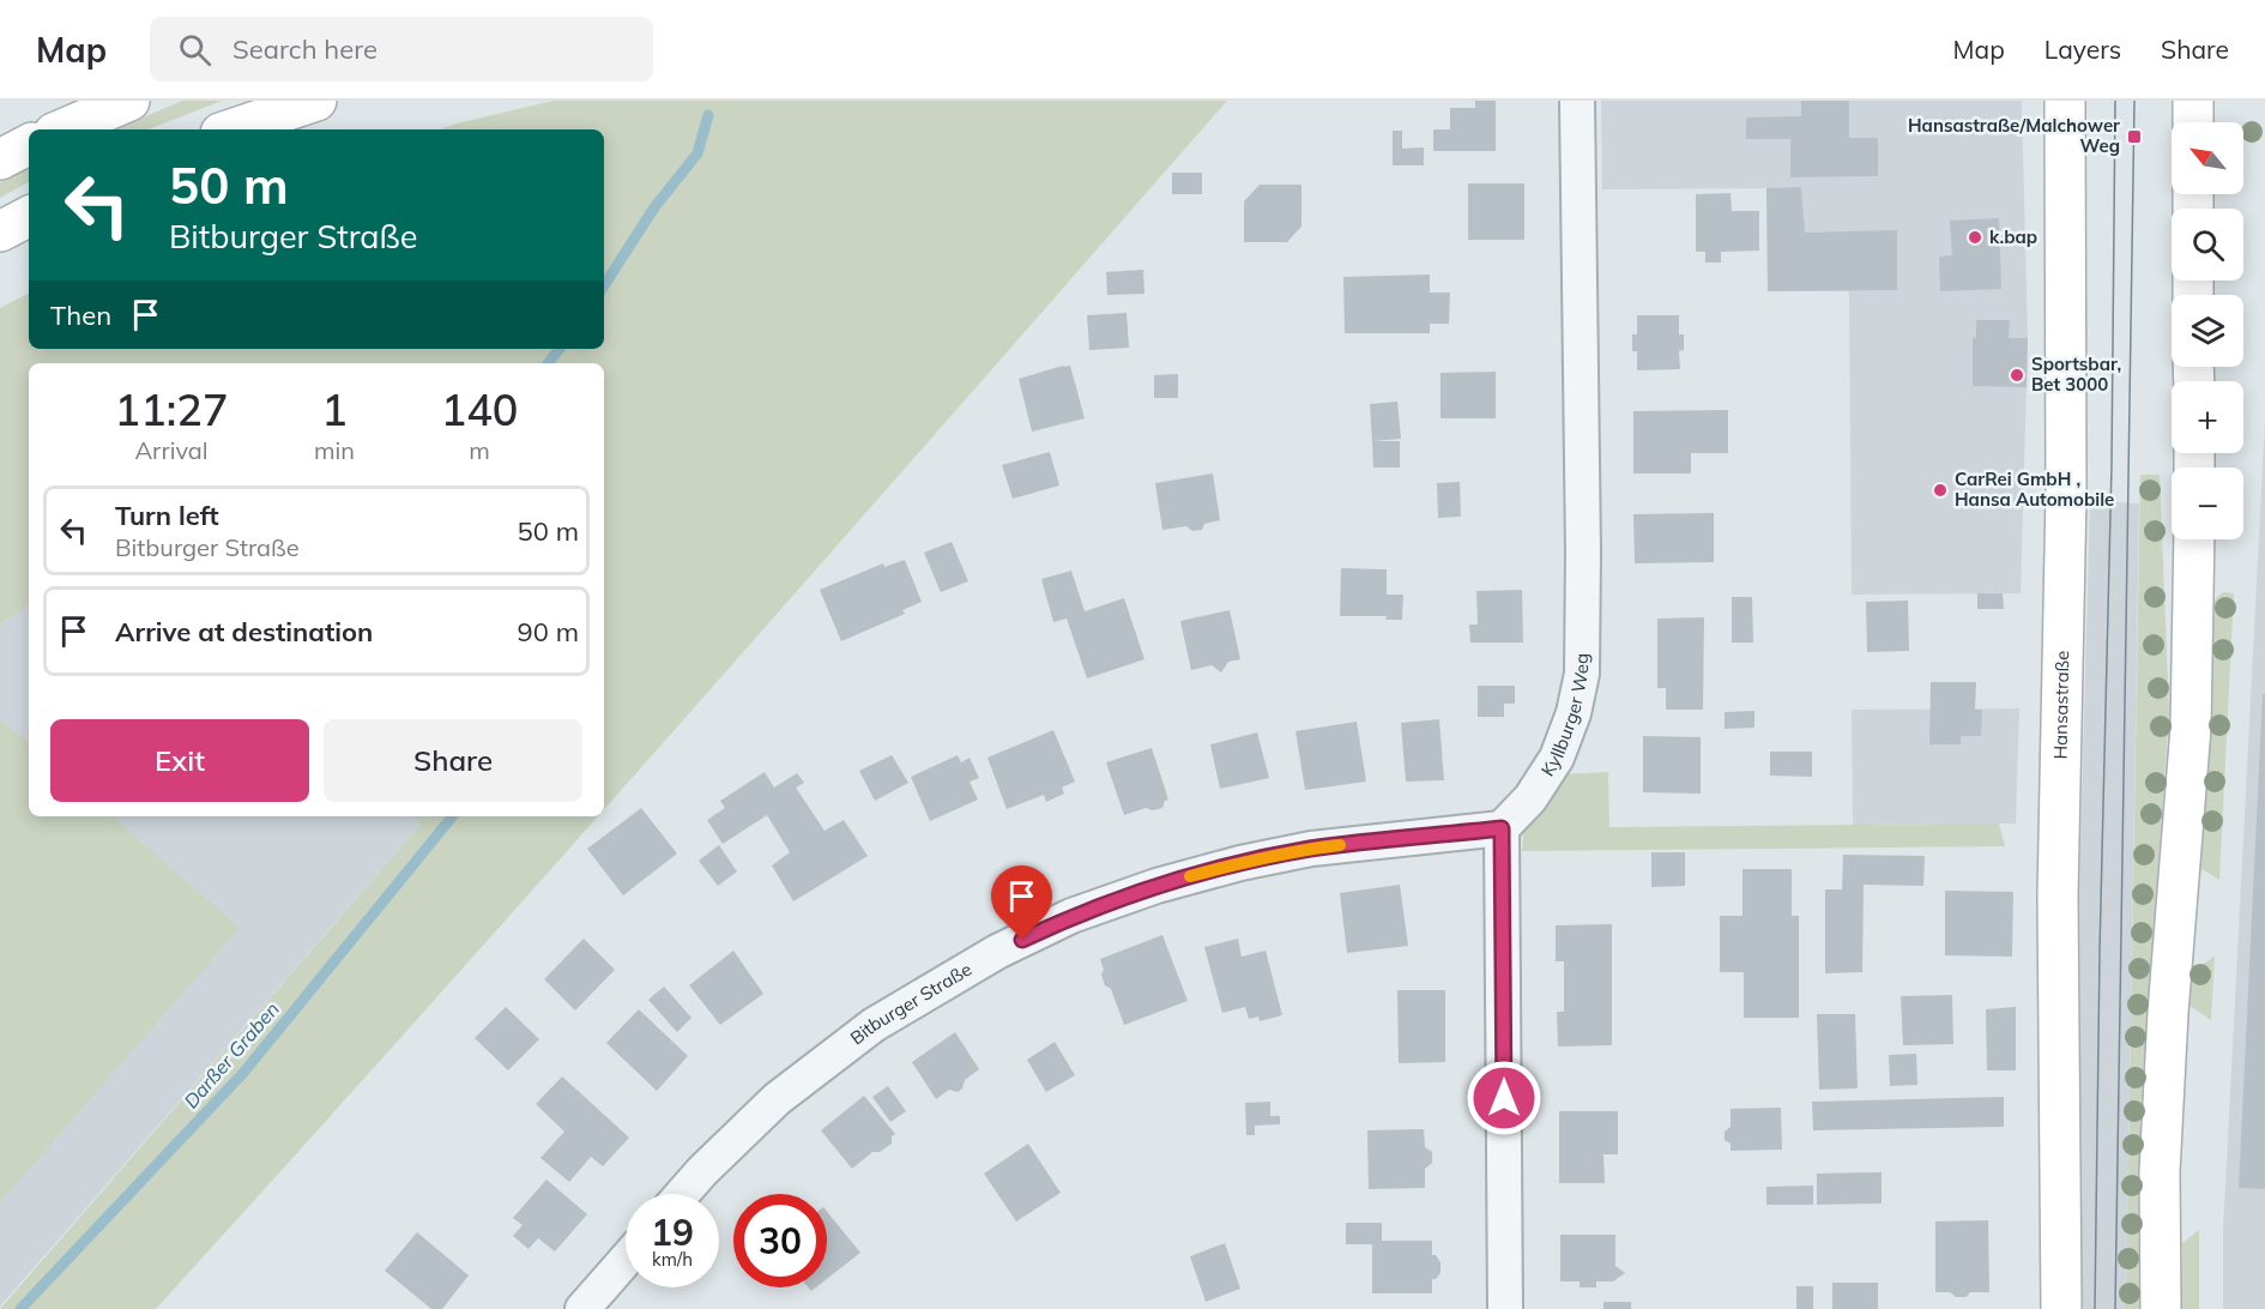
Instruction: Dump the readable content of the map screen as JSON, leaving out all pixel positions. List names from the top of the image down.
{
  "streets": {
    "main road": ["Hansastraße"],
    "street": ["Kyllburger Weg", "Bitburger Straße"]
  },
  "crossings": [
    ["Kyllburger Weg", "Bitburger Straße"]
  ],
  "water": ["Darßer Graben"],
  "places": {
    "transit": ["Hansastraße/Malchower Weg"],
    "other": ["k.bap", "Sportsbar, Bet 3000", "CarRei GmbH , Hansa Automobile"]
  },
  "north": "top left",
  "page": {
    "header": "Map",
    "search": "Search here",
    "nav": ["Map", "Layers", "Share"],
    "map_buttons": ["+", "−"],
    "turn": ["50 m", "Bitburger Straße"],
    "then": "Then",
    "eta": [
      "11:27",
      "Arrival",
      "1",
      "min",
      "140",
      "m"
    ],
    "list": [
      {
        "name": "Turn left",
        "note": "Bitburger Straße",
        "value": "50 m"
      },
      {
        "name": "Arrive at destination",
        "value": "90 m"
      }
    ],
    "buttons": ["Exit", "Share"],
    "speed": "19 km/h",
    "limit": "30"
  }
}
